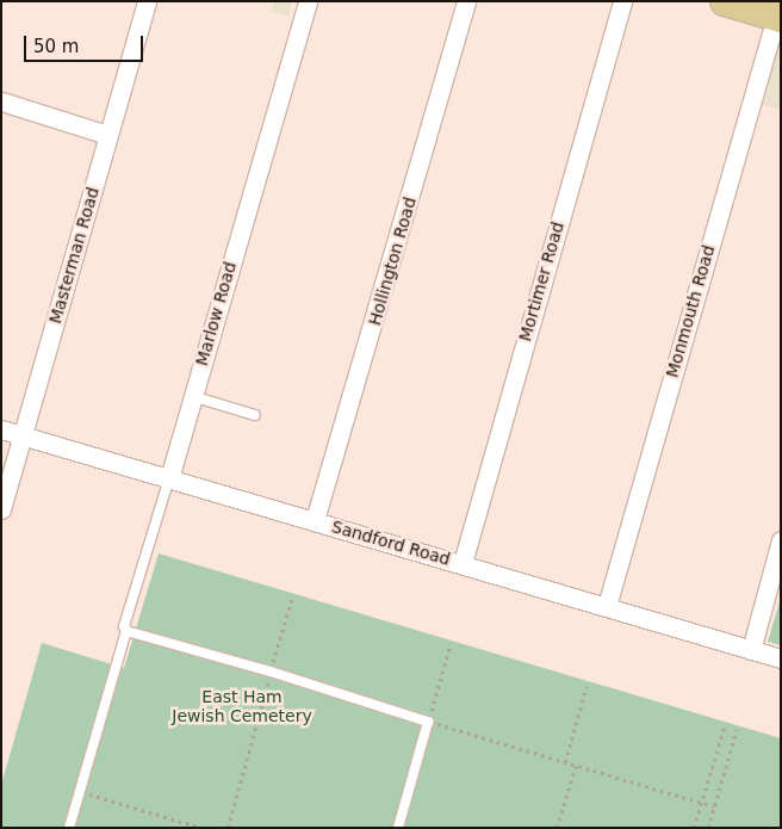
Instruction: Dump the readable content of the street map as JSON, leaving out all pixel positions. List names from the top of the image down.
{
  "streets": {
    "street": [
      "Masterman Road",
      "Hollington Road",
      "Mortimer Road",
      "Monmouth Road",
      "Marlow Road",
      "Sandford Road"
    ]
  },
  "crossings": [
    ["Masterman Road", "Sandford Road"],
    ["Hollington Road", "Sandford Road"],
    ["Mortimer Road", "Sandford Road"],
    ["Monmouth Road", "Sandford Road"],
    ["Marlow Road", "Sandford Road"]
  ],
  "parks": ["East Ham Jewish Cemetery"],
  "scale_bar": "50 m"
}
